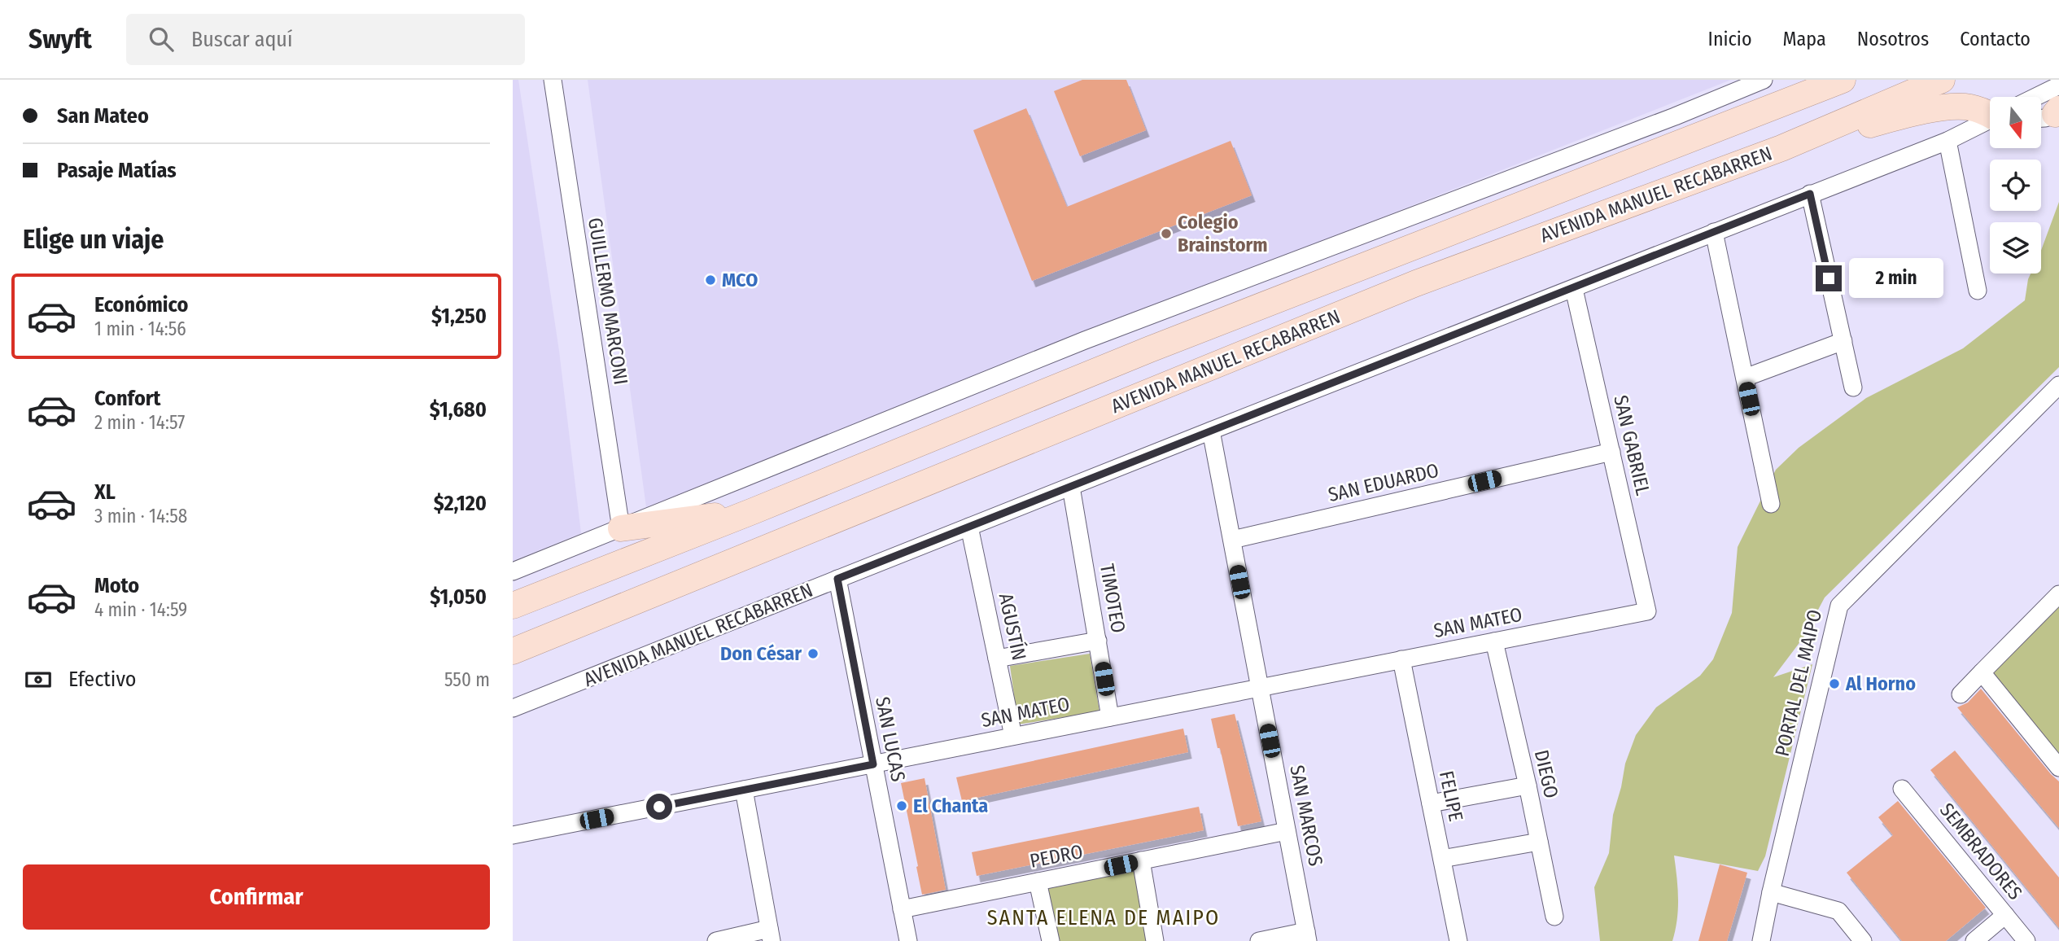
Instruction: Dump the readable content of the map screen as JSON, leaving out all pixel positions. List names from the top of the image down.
{
  "streets": {
    "main road": ["AVENIDA MANUEL RECABARREN"],
    "street": [
      "GUILLERMO MARCONI",
      "SAN GABRIEL",
      "SAN EDUARDO",
      "TIMOTEO",
      "SAN MATEO",
      "AGUSTÍN",
      "PORTAL DEL MAIPO",
      "SAN LUCAS",
      "DIEGO",
      "FELIPE",
      "SAN MARCOS",
      "SEMBRADORES",
      "PEDRO"
    ]
  },
  "crossings": [
    ["AVENIDA MANUEL RECABARREN", "SAN GABRIEL"],
    ["AVENIDA MANUEL RECABARREN", "TIMOTEO"],
    ["AVENIDA MANUEL RECABARREN", "AGUSTÍN"],
    ["AVENIDA MANUEL RECABARREN", "SAN LUCAS"],
    ["AVENIDA MANUEL RECABARREN", "SAN MARCOS"],
    ["SAN GABRIEL", "SAN EDUARDO"],
    ["SAN GABRIEL", "SAN MATEO"],
    ["SAN EDUARDO", "SAN MARCOS"],
    ["TIMOTEO", "SAN MATEO"],
    ["SAN MATEO", "AGUSTÍN"],
    ["SAN MATEO", "SAN LUCAS"],
    ["SAN MATEO", "DIEGO"],
    ["SAN MATEO", "FELIPE"],
    ["SAN MATEO", "SAN MARCOS"],
    ["SAN LUCAS", "PEDRO"],
    ["SAN MARCOS", "PEDRO"]
  ],
  "districts": ["SANTA ELENA DE MAIPO"],
  "places": [
    "Colegio Brainstorm",
    "MCO",
    "Don César",
    "Al Horno",
    "El Chanta"
  ],
  "north": "bottom",
  "page": {
    "header": "Swyft",
    "search": "Buscar aquí",
    "nav": [
      "Inicio",
      "Mapa",
      "Nosotros",
      "Contacto"
    ],
    "banner": ["San Mateo", "Pasaje Matías"],
    "heading": "Elige un viaje",
    "bubble": "2 min",
    "list": [
      {
        "name": "Económico",
        "note": "1 min · 14:56",
        "value": "$1,250"
      },
      {
        "name": "Confort",
        "note": "2 min · 14:57",
        "value": "$1,680"
      },
      {
        "name": "XL",
        "note": "3 min · 14:58",
        "value": "$2,120"
      },
      {
        "name": "Moto",
        "note": "4 min · 14:59",
        "value": "$1,050"
      }
    ],
    "pay": ["Efectivo", "550 m"],
    "buttons": "Confirmar"
  }
}
